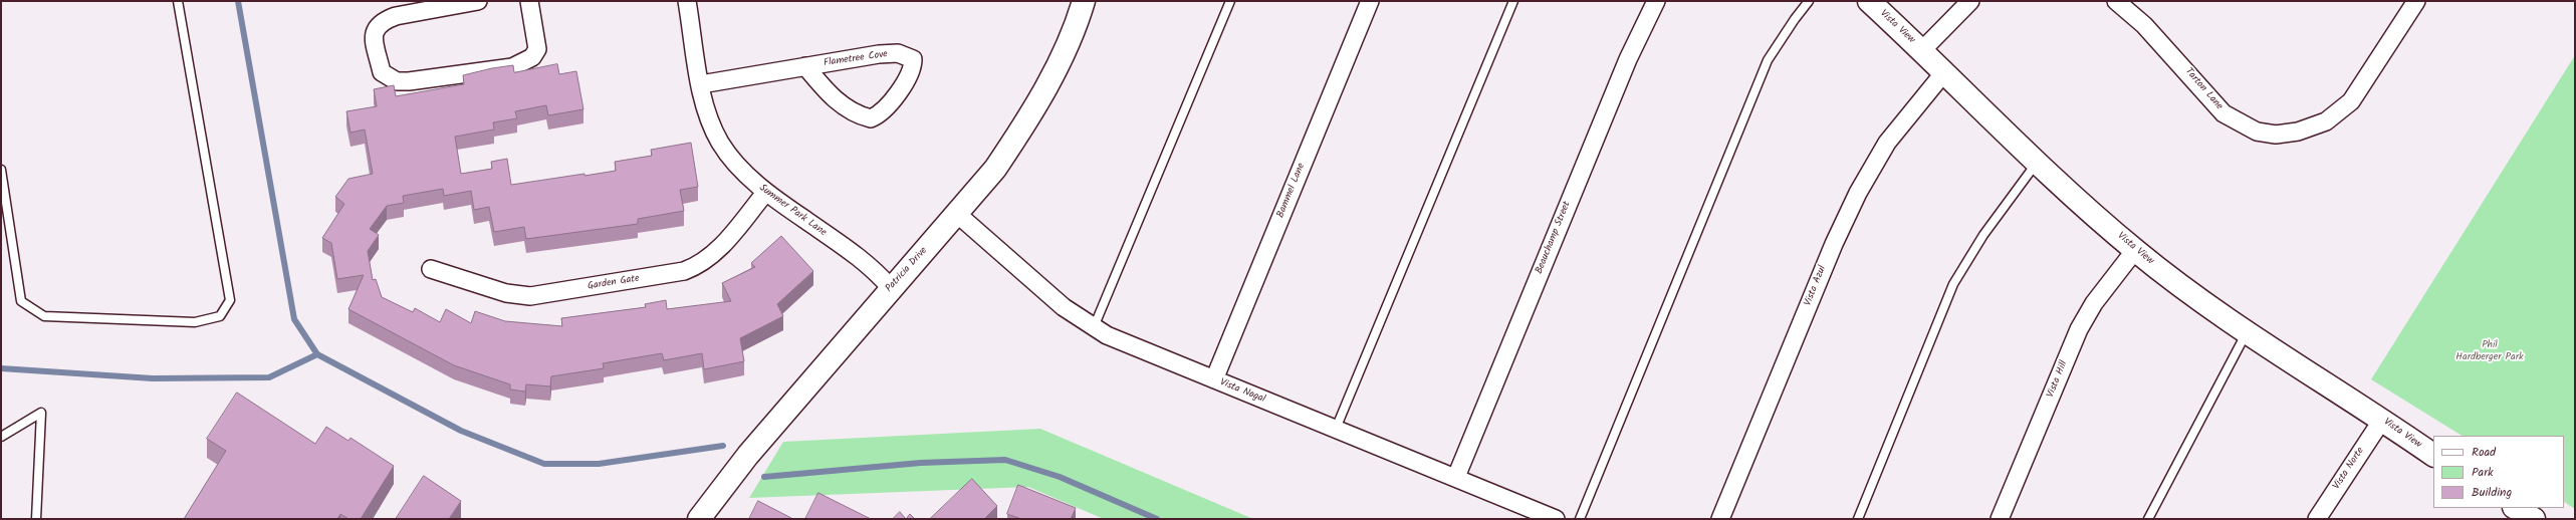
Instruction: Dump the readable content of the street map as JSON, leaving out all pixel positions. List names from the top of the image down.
{
  "streets": {
    "street": [
      "Vista View",
      "Flametree Cove",
      "Tarton Lane",
      "Bammel Lane",
      "Summer Park Lane",
      "Beauchamp Street",
      "Patricia Drive",
      "Garden Gate",
      "Vista Azul",
      "Vista Hill",
      "Vista Nogal",
      "Vista Norte"
    ]
  },
  "crossings": [
    ["Vista View", "Vista Azul"],
    ["Vista View", "Vista Hill"],
    ["Vista View", "Vista Norte"],
    ["Flametree Cove", "Summer Park Lane"],
    ["Bammel Lane", "Vista Nogal"],
    ["Summer Park Lane", "Patricia Drive"],
    ["Summer Park Lane", "Garden Gate"],
    ["Beauchamp Street", "Vista Nogal"],
    ["Patricia Drive", "Vista Nogal"]
  ],
  "parks": ["Phil Hardberger Park"],
  "legend": ["Road", "Park", "Building"]
}
